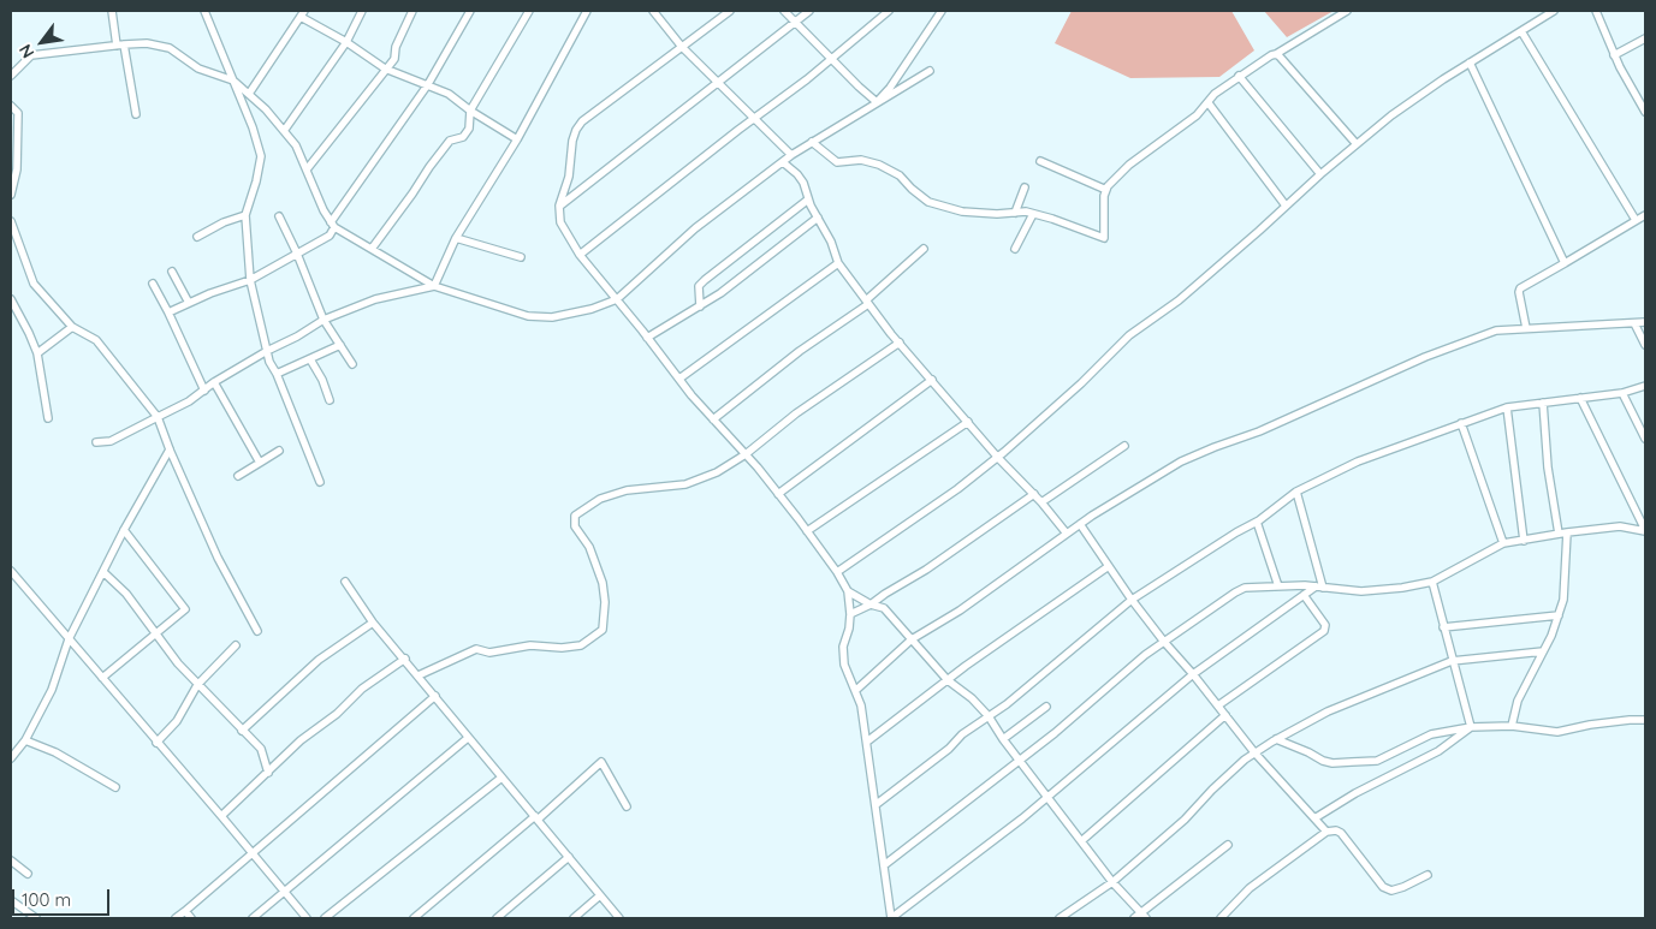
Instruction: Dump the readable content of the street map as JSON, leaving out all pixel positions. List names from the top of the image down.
{
  "scale_bar": "100 m",
  "north": "bottom left"
}
